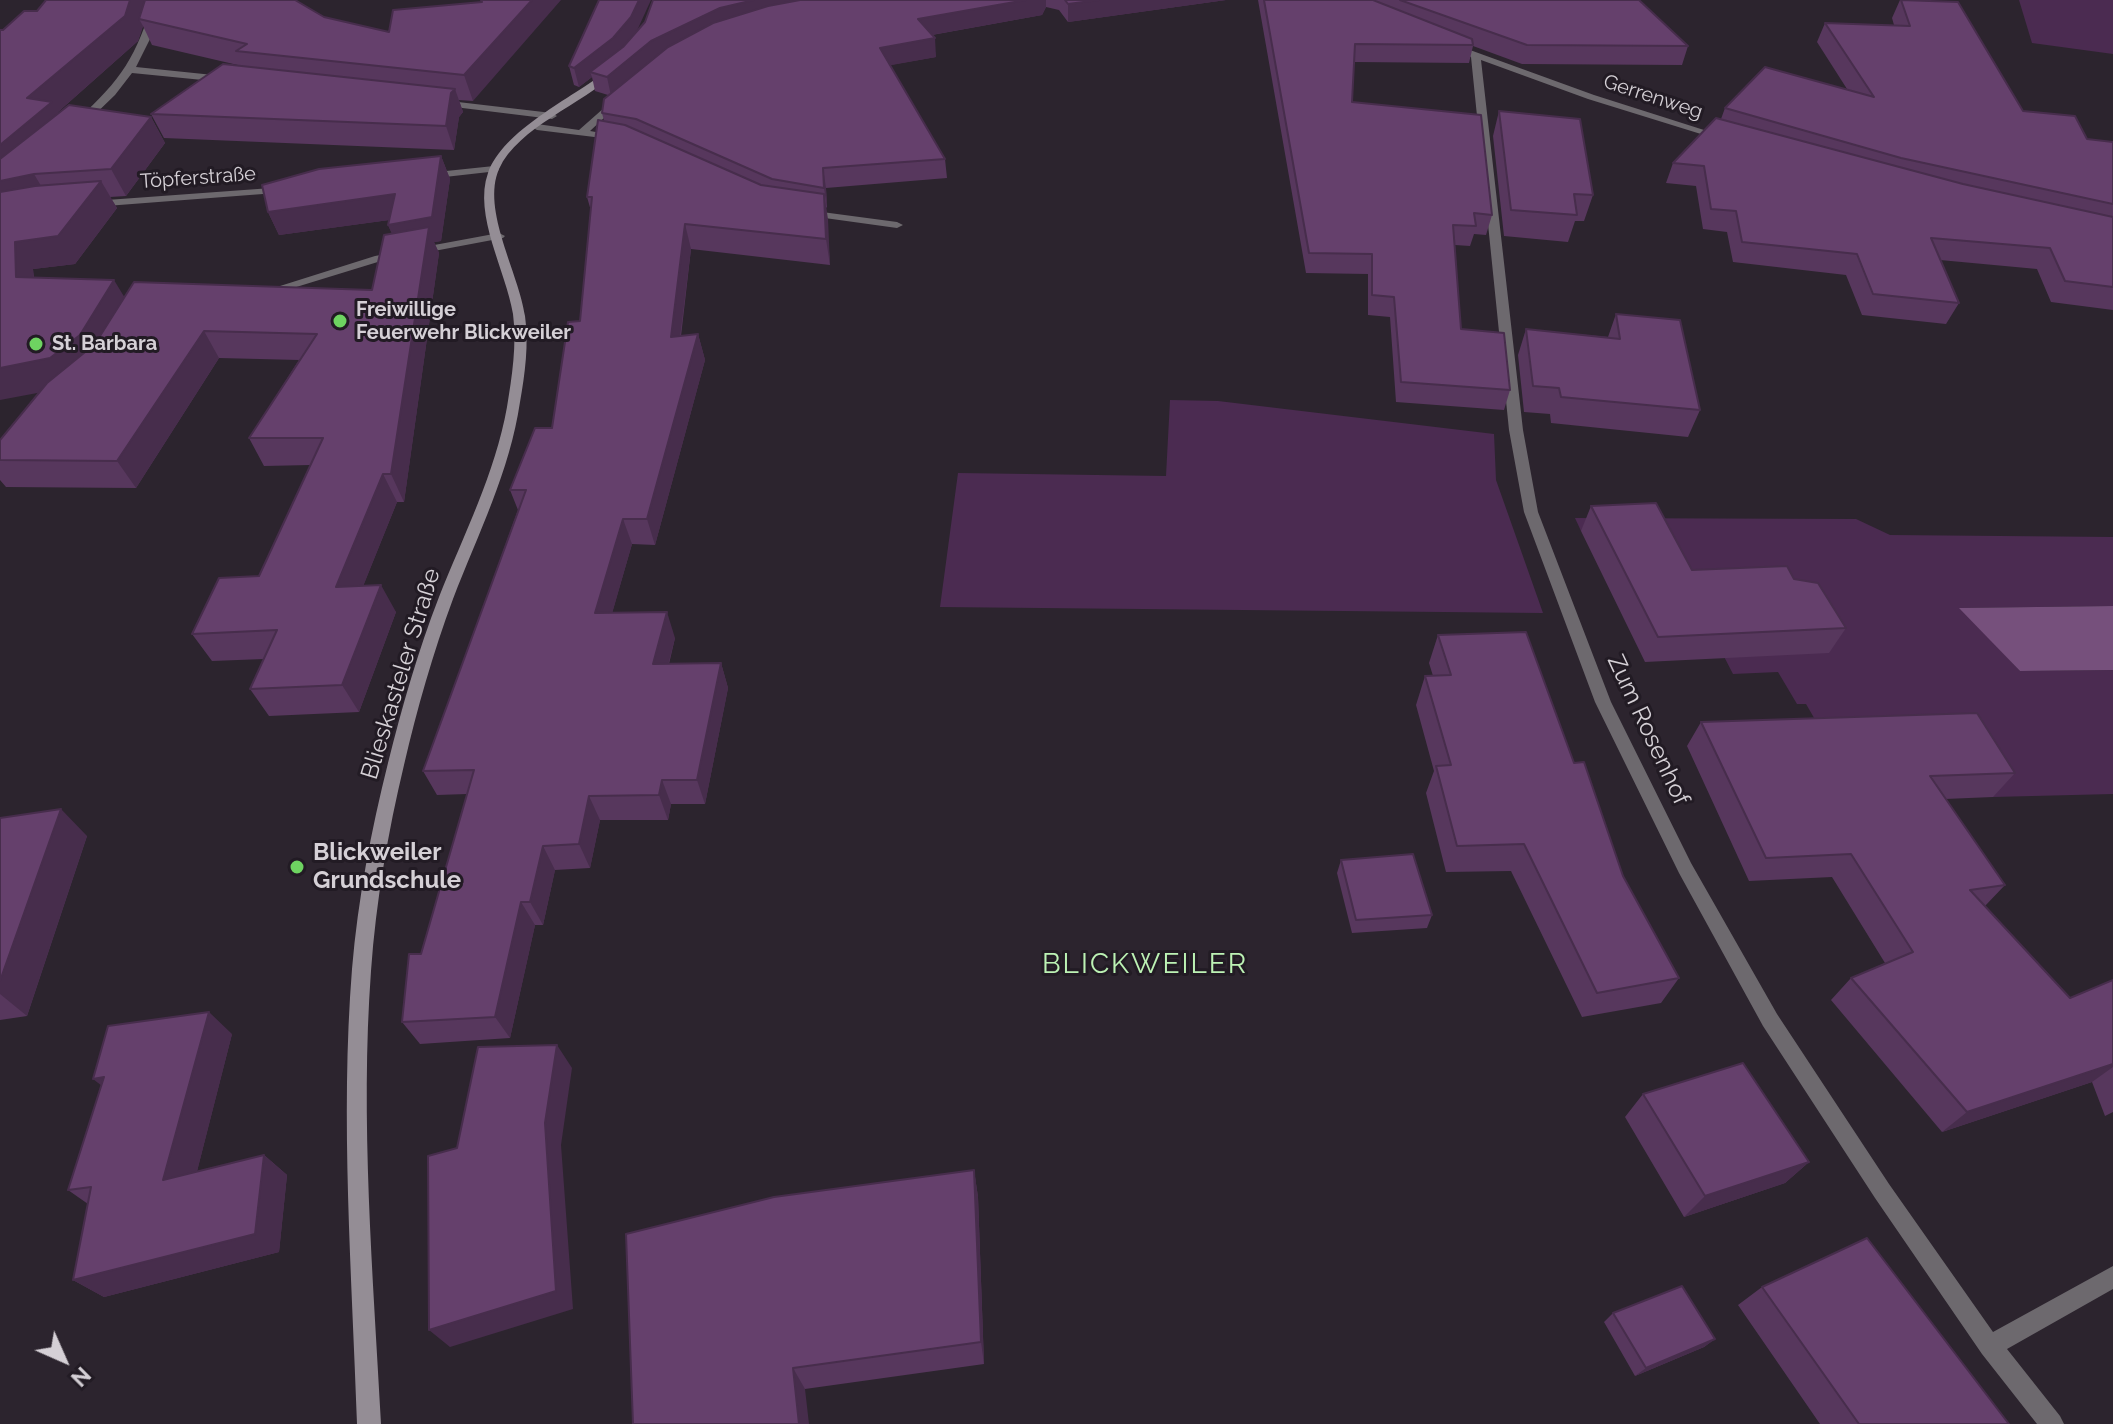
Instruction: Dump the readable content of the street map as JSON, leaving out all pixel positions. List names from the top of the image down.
{
  "streets": {
    "street": [
      "Gerrenweg",
      "Töpferstraße",
      "Blieskasteler Straße",
      "Zum Rosenhof"
    ]
  },
  "crossings": [
    ["Gerrenweg", "Zum Rosenhof"]
  ],
  "districts": ["BLICKWEILER"],
  "places": ["Freiwillige Feuerwehr Blickweiler", "St. Barbara", "Blickweiler Grundschule"],
  "north": "bottom right"
}
